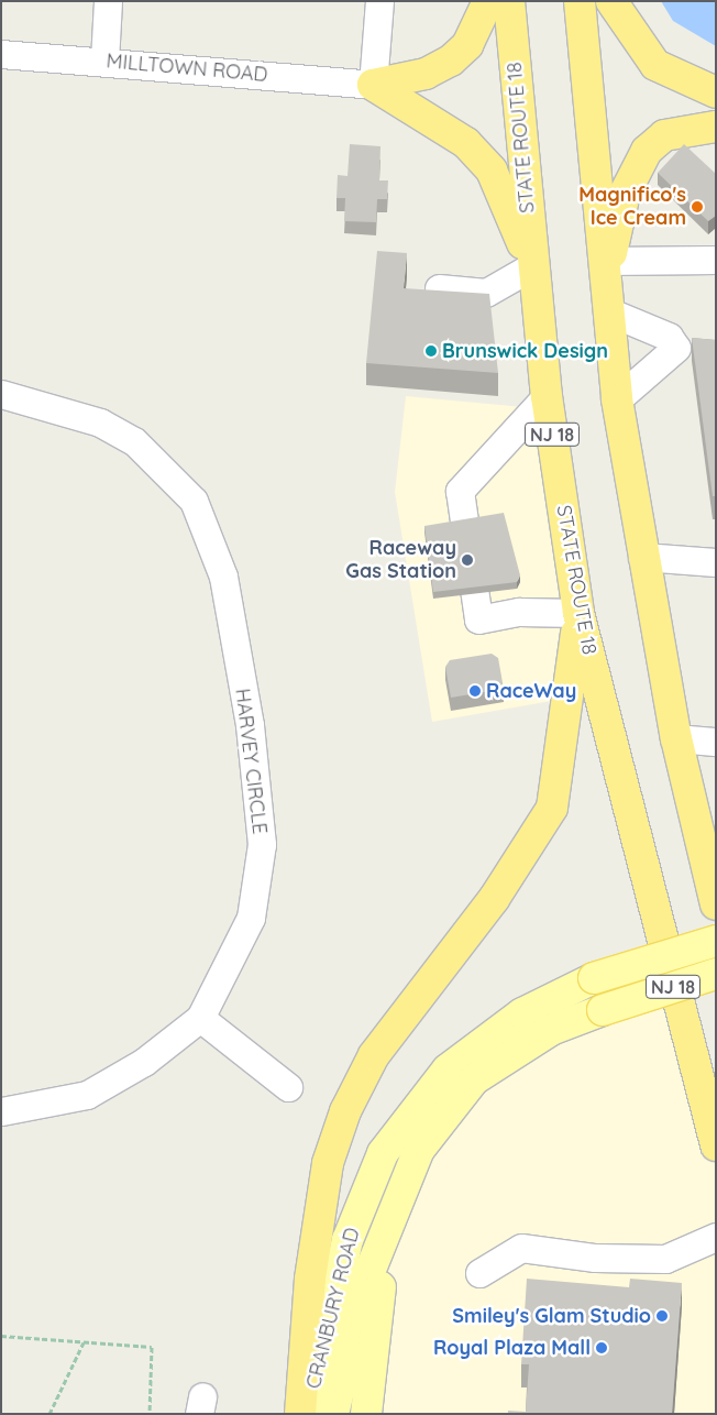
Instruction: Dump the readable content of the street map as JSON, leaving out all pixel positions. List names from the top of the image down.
{
  "streets": {
    "highway": ["STATE ROUTE 18", "NJ 18"],
    "main road": ["CRANBURY ROAD"],
    "street": ["MILLTOWN ROAD", "HARVEY CIRCLE"]
  },
  "places": [
    "Magnifico's Ice Cream",
    "Brunswick Design",
    "Raceway Gas Station",
    "RaceWay",
    "Smiley's Glam Studio",
    "Royal Plaza Mall"
  ]
}
